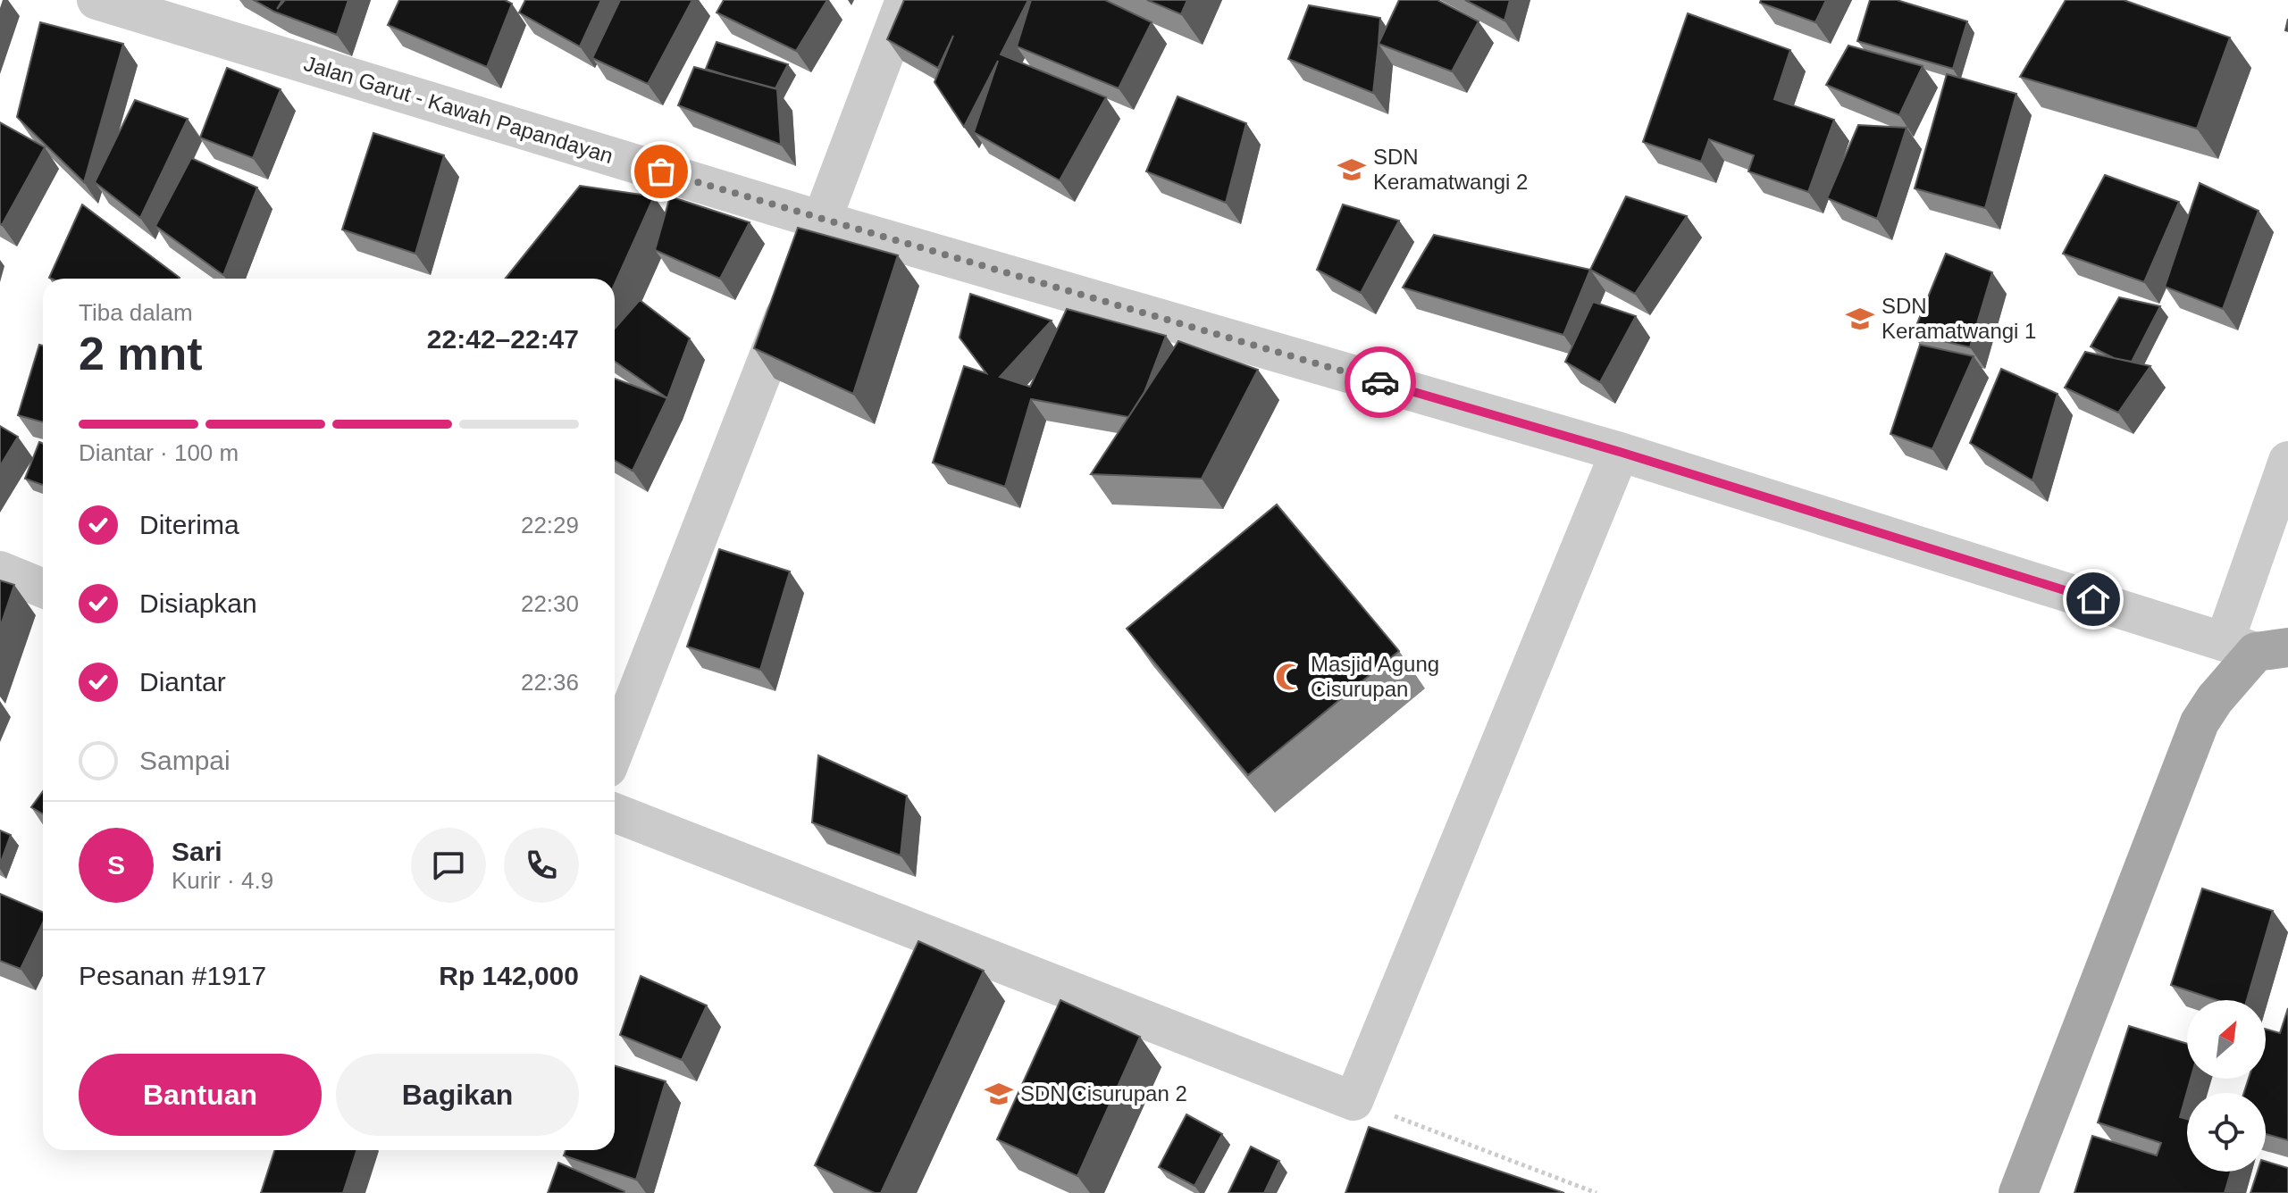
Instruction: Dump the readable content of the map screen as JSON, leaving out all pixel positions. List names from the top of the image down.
{
  "streets": {
    "street": ["Jalan Garut - Kawah Papandayan"]
  },
  "places": {
    "school or university": ["SDN Keramatwangi 2", "SDN Keramatwangi 1", "SDN Cisurupan 2"],
    "mosque": ["Masjid Agung Cisurupan"]
  },
  "north": "top right",
  "page": {
    "heading": ["2 mnt", "Tiba dalam", "22:42–22:47"],
    "panel": [
      "Sari",
      "Kurir · 4.9",
      "Pesanan #1917",
      "Rp 142,000"
    ],
    "bar": "Diantar · 100 m",
    "list": [
      ["Diterima", "22:29"],
      ["Disiapkan", "22:30"],
      ["Diantar", "22:36"],
      "Sampai"
    ],
    "round": "S",
    "buttons": ["Bantuan", "Bagikan"]
  }
}
